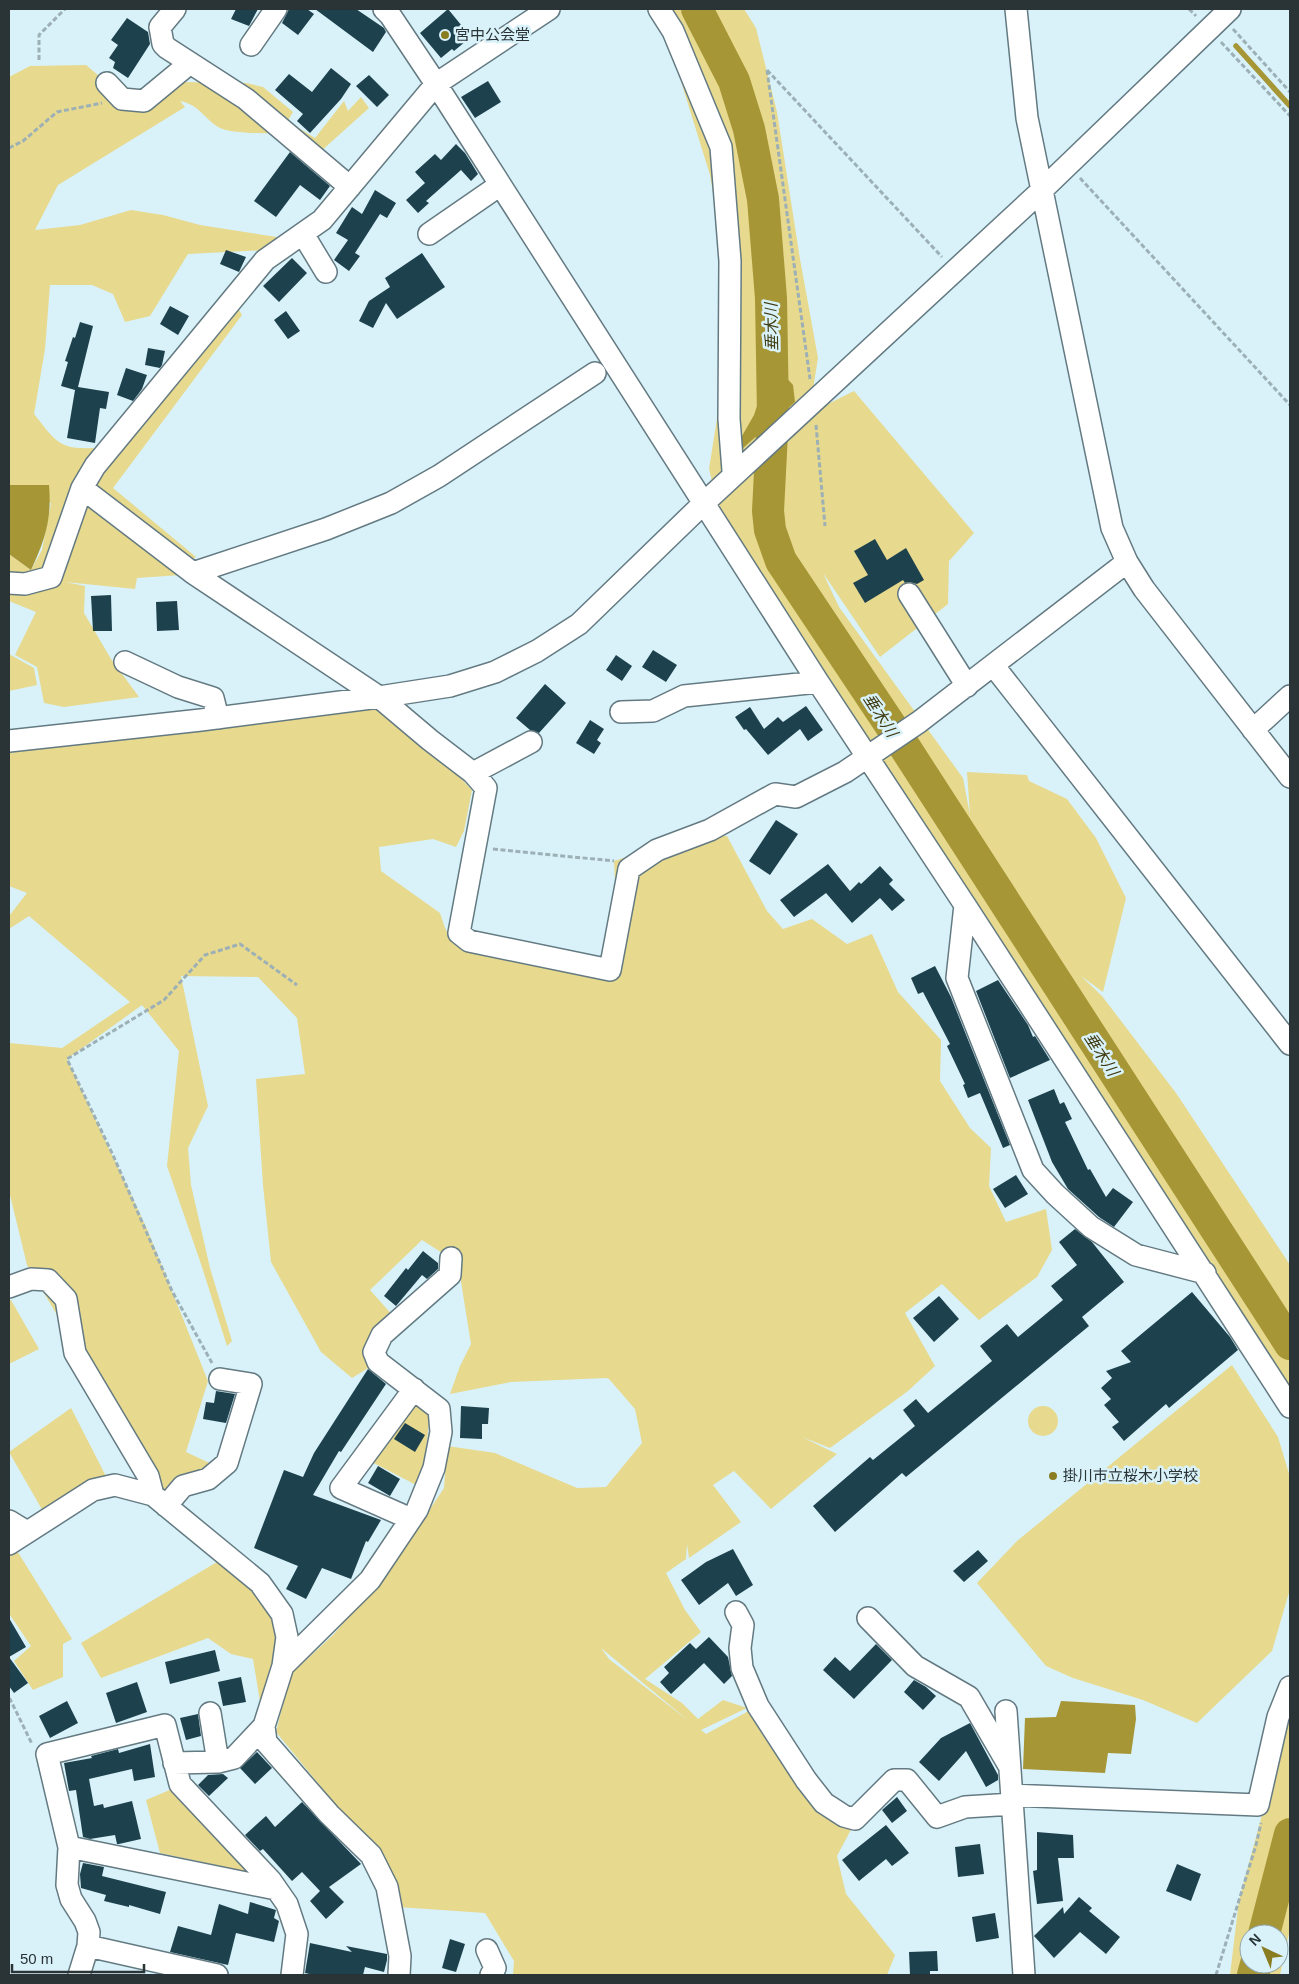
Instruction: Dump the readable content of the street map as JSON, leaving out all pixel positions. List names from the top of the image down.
{
  "water": ["垂木川"],
  "places": ["宮中公会堂", "掛川市立桜木小学校"],
  "scale_bar": "50 m",
  "north": "top left"
}
